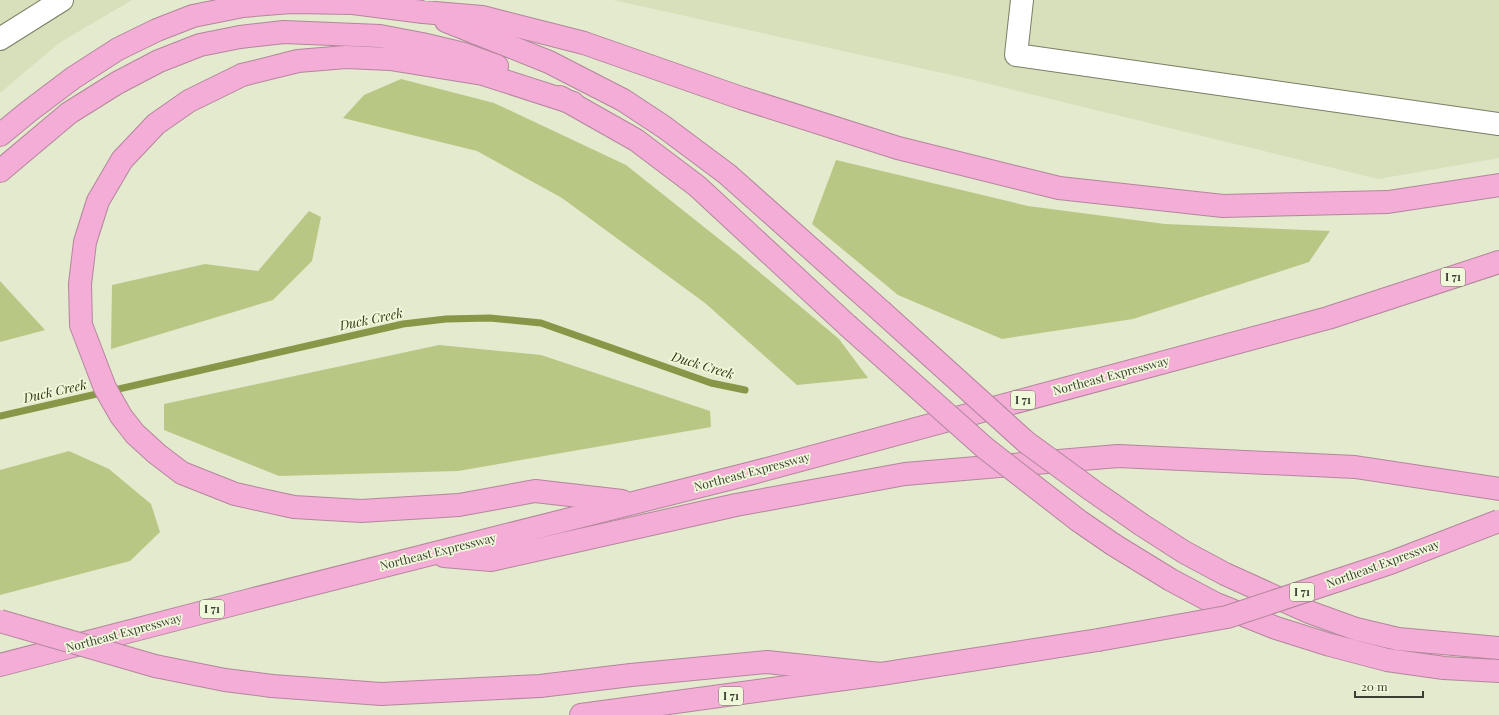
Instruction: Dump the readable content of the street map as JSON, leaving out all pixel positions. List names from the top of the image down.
{
  "streets": {
    "highway": ["I 71", "Northeast Expressway"]
  },
  "water": ["Duck Creek"],
  "scale_bar": "20 m"
}
